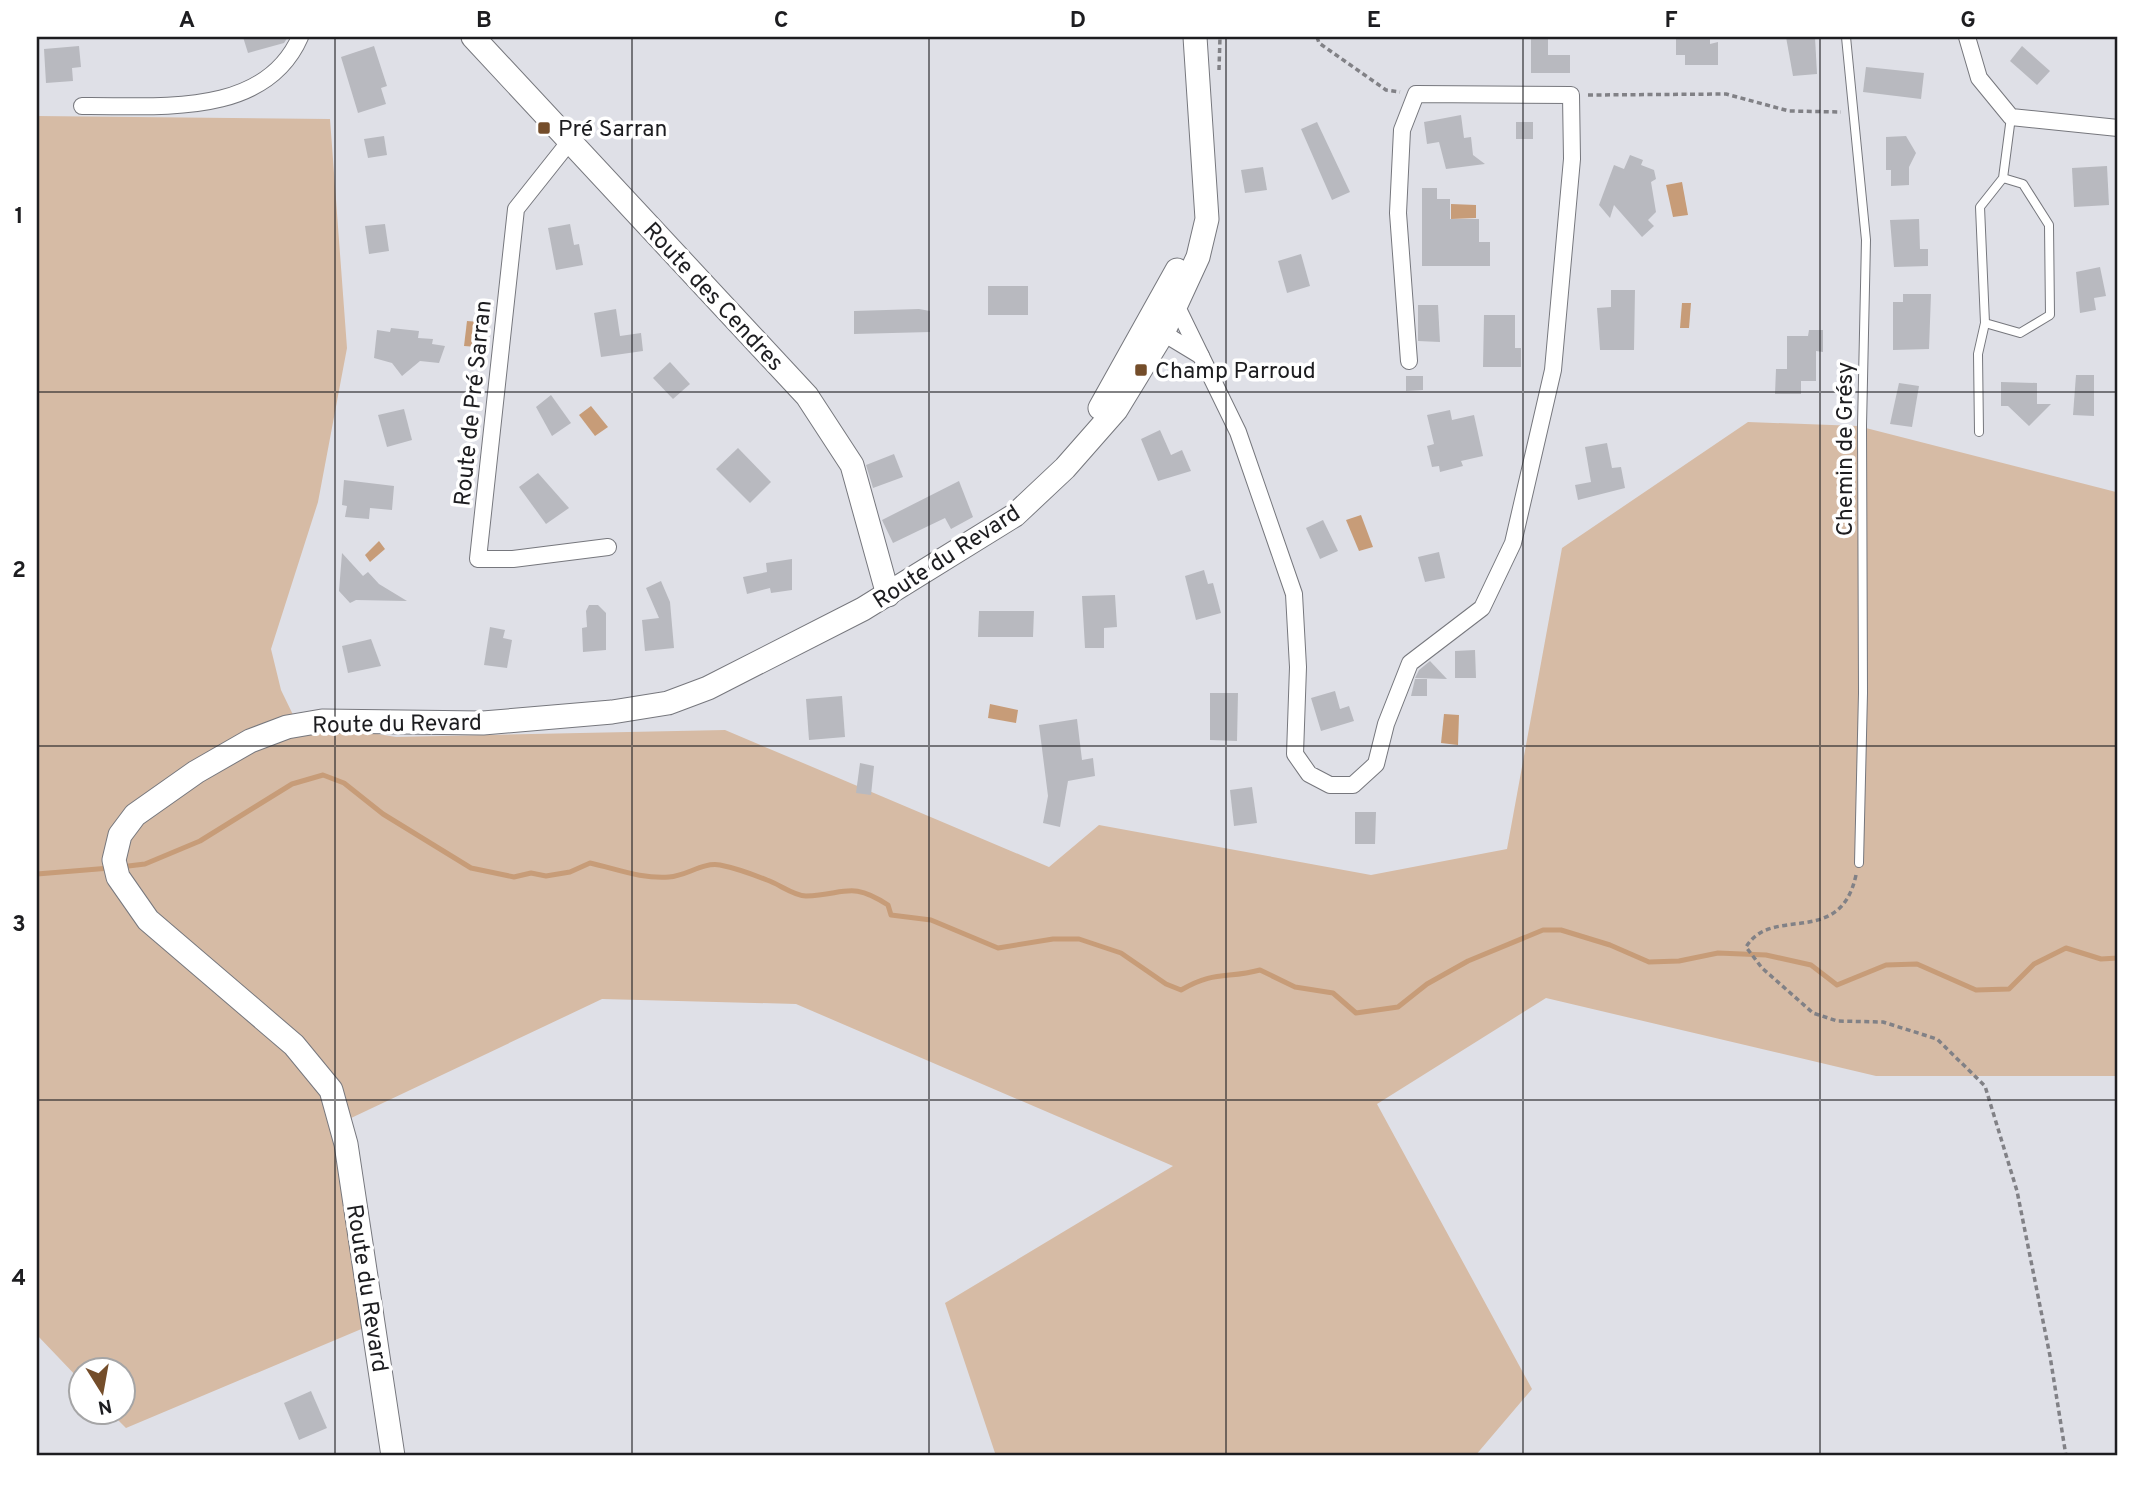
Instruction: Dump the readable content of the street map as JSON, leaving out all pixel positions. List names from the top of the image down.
{
  "streets": {
    "main road": ["Route des Cendres", "Route du Revard"],
    "street": ["Route de Pré Sarran"],
    "lane": ["Chemin de Grésy"]
  },
  "crossings": [
    ["Route des Cendres", "Route de Pré Sarran"],
    ["Route des Cendres", "Route du Revard"]
  ],
  "places": {
    "transit": ["Pré Sarran", "Champ Parroud"]
  },
  "north": "bottom",
  "grid": {
    "columns": [
      "A",
      "B",
      "C",
      "D",
      "E",
      "F",
      "G"
    ],
    "rows": [
      "1",
      "2",
      "3",
      "4"
    ]
  }
}
